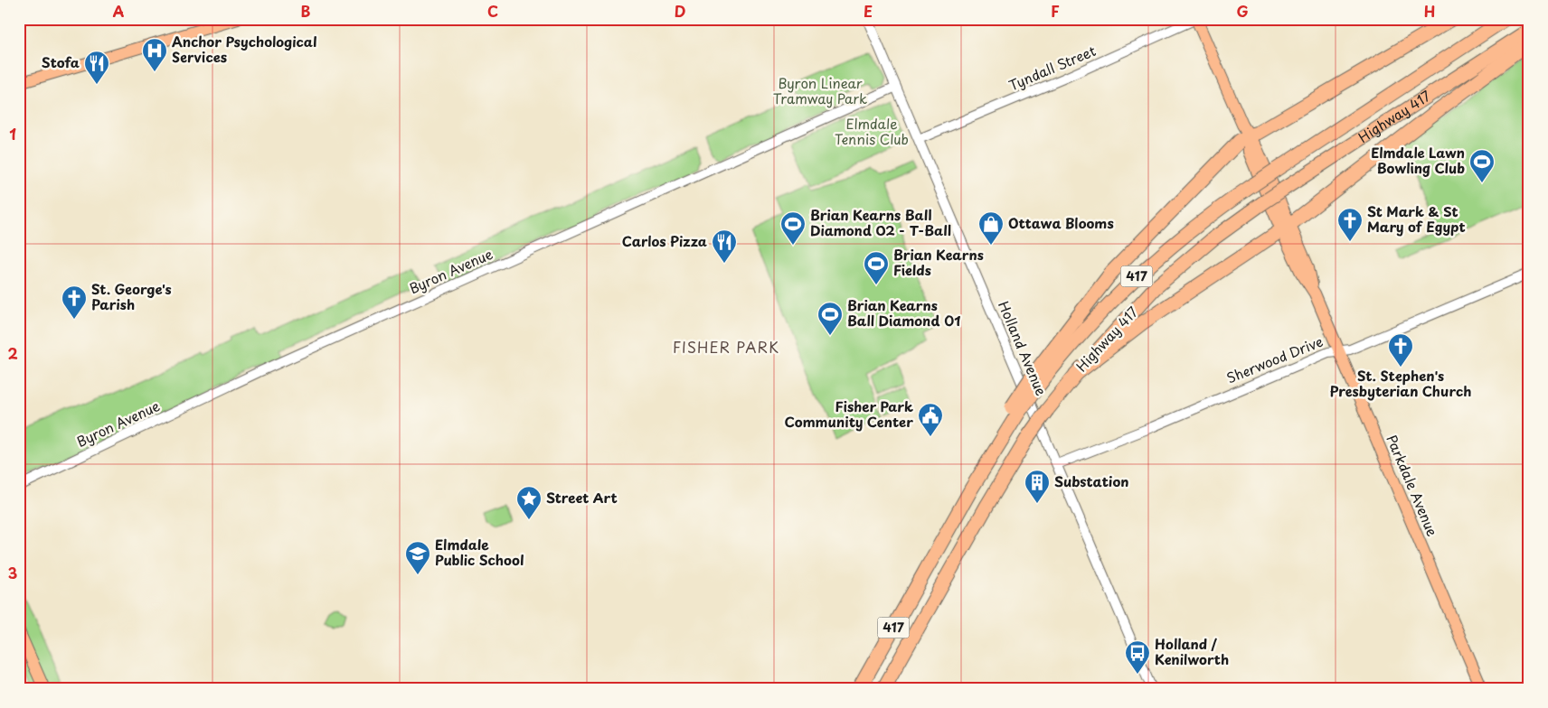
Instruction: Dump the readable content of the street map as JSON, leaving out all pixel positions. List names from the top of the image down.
{
  "streets": {
    "highway": ["Highway 417", "417"],
    "main road": ["Parkdale Avenue"],
    "street": [
      "Tyndall Street",
      "Byron Avenue",
      "Holland Avenue",
      "Sherwood Drive"
    ]
  },
  "crossings": [
    ["Tyndall Street", "Holland Avenue"],
    ["Tyndall Street", "Parkdale Avenue"],
    ["Byron Avenue", "Holland Avenue"],
    ["Holland Avenue", "Sherwood Drive"],
    ["Sherwood Drive", "Parkdale Avenue"]
  ],
  "districts": ["FISHER PARK"],
  "parks": ["Byron Linear Tramway Park", "Elmdale Tennis Club"],
  "places": {
    "hospital": ["Anchor Psychological Services"],
    "restaurant": ["Stofa", "Carlos Pizza"],
    "sports": [
      "Elmdale Lawn Bowling Club",
      "Brian Kearns Ball Diamond 02 - T-Ball",
      "Brian Kearns Fields",
      "Brian Kearns Ball Diamond 01"
    ],
    "church": ["St Mark & St Mary of Egypt", "St. George's Parish", "St. Stephen's Presbyterian Church"],
    "shop": ["Ottawa Blooms"],
    "public building": ["Fisher Park Community Center"],
    "building": ["Substation"],
    "place": ["Street Art"],
    "school or university": ["Elmdale Public School"],
    "bus stop": ["Holland / Kenilworth"]
  },
  "grid": {
    "columns": [
      "A",
      "B",
      "C",
      "D",
      "E",
      "F",
      "G",
      "H"
    ],
    "rows": ["1", "2", "3"]
  }
}
